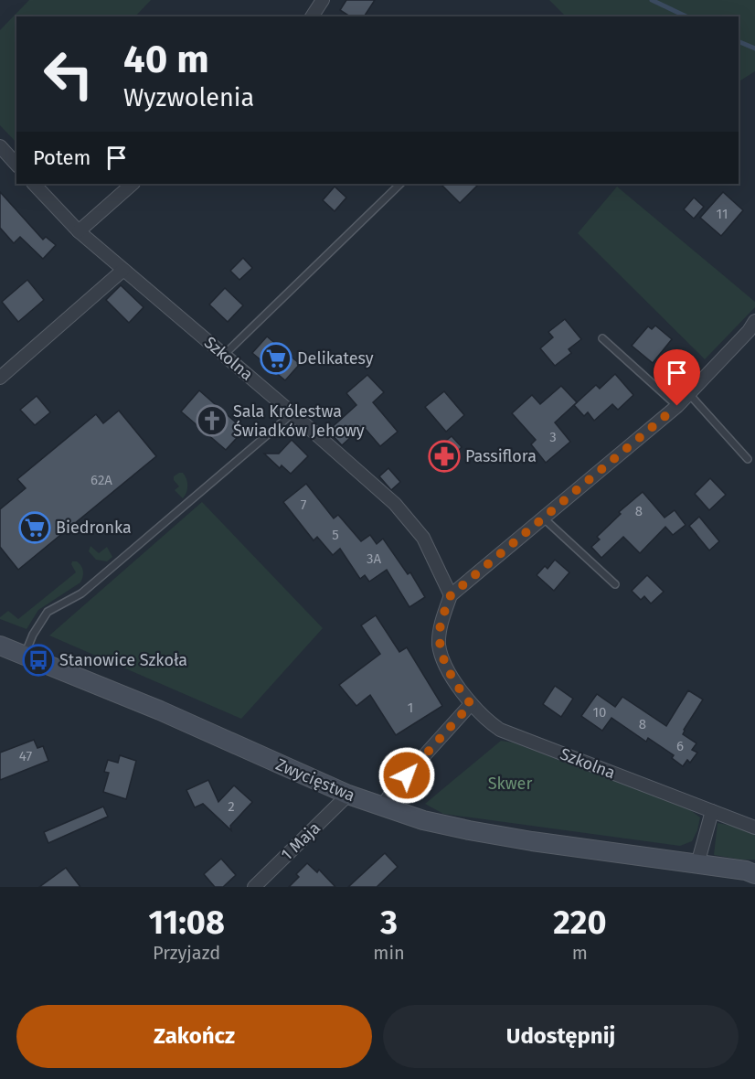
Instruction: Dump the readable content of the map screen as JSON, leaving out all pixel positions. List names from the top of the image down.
{
  "streets": {
    "main road": ["Zwycięstwa"],
    "street": ["Szkolna", "1 Maja"]
  },
  "crossings": [
    ["Zwycięstwa", "1 Maja"]
  ],
  "parks": ["Skwer"],
  "places": {
    "supermarket": ["Delikatesy", "Biedronka"],
    "church": ["Sala Królestwa Świadków Jehowy"],
    "pharmacy": ["Passiflora"],
    "bus stop": ["Stanowice Szkoła"]
  },
  "house_numbers": [
    "11",
    "3",
    "62A",
    "7",
    "8",
    "5",
    "3A",
    "1",
    "10",
    "8",
    "6",
    "47",
    "2"
  ],
  "page": {
    "turn": ["40 m", "Wyzwolenia"],
    "then": "Potem",
    "eta": [
      "11:08",
      "Przyjazd",
      "3",
      "min",
      "220",
      "m"
    ],
    "buttons": ["Zakończ", "Udostępnij"]
  }
}
